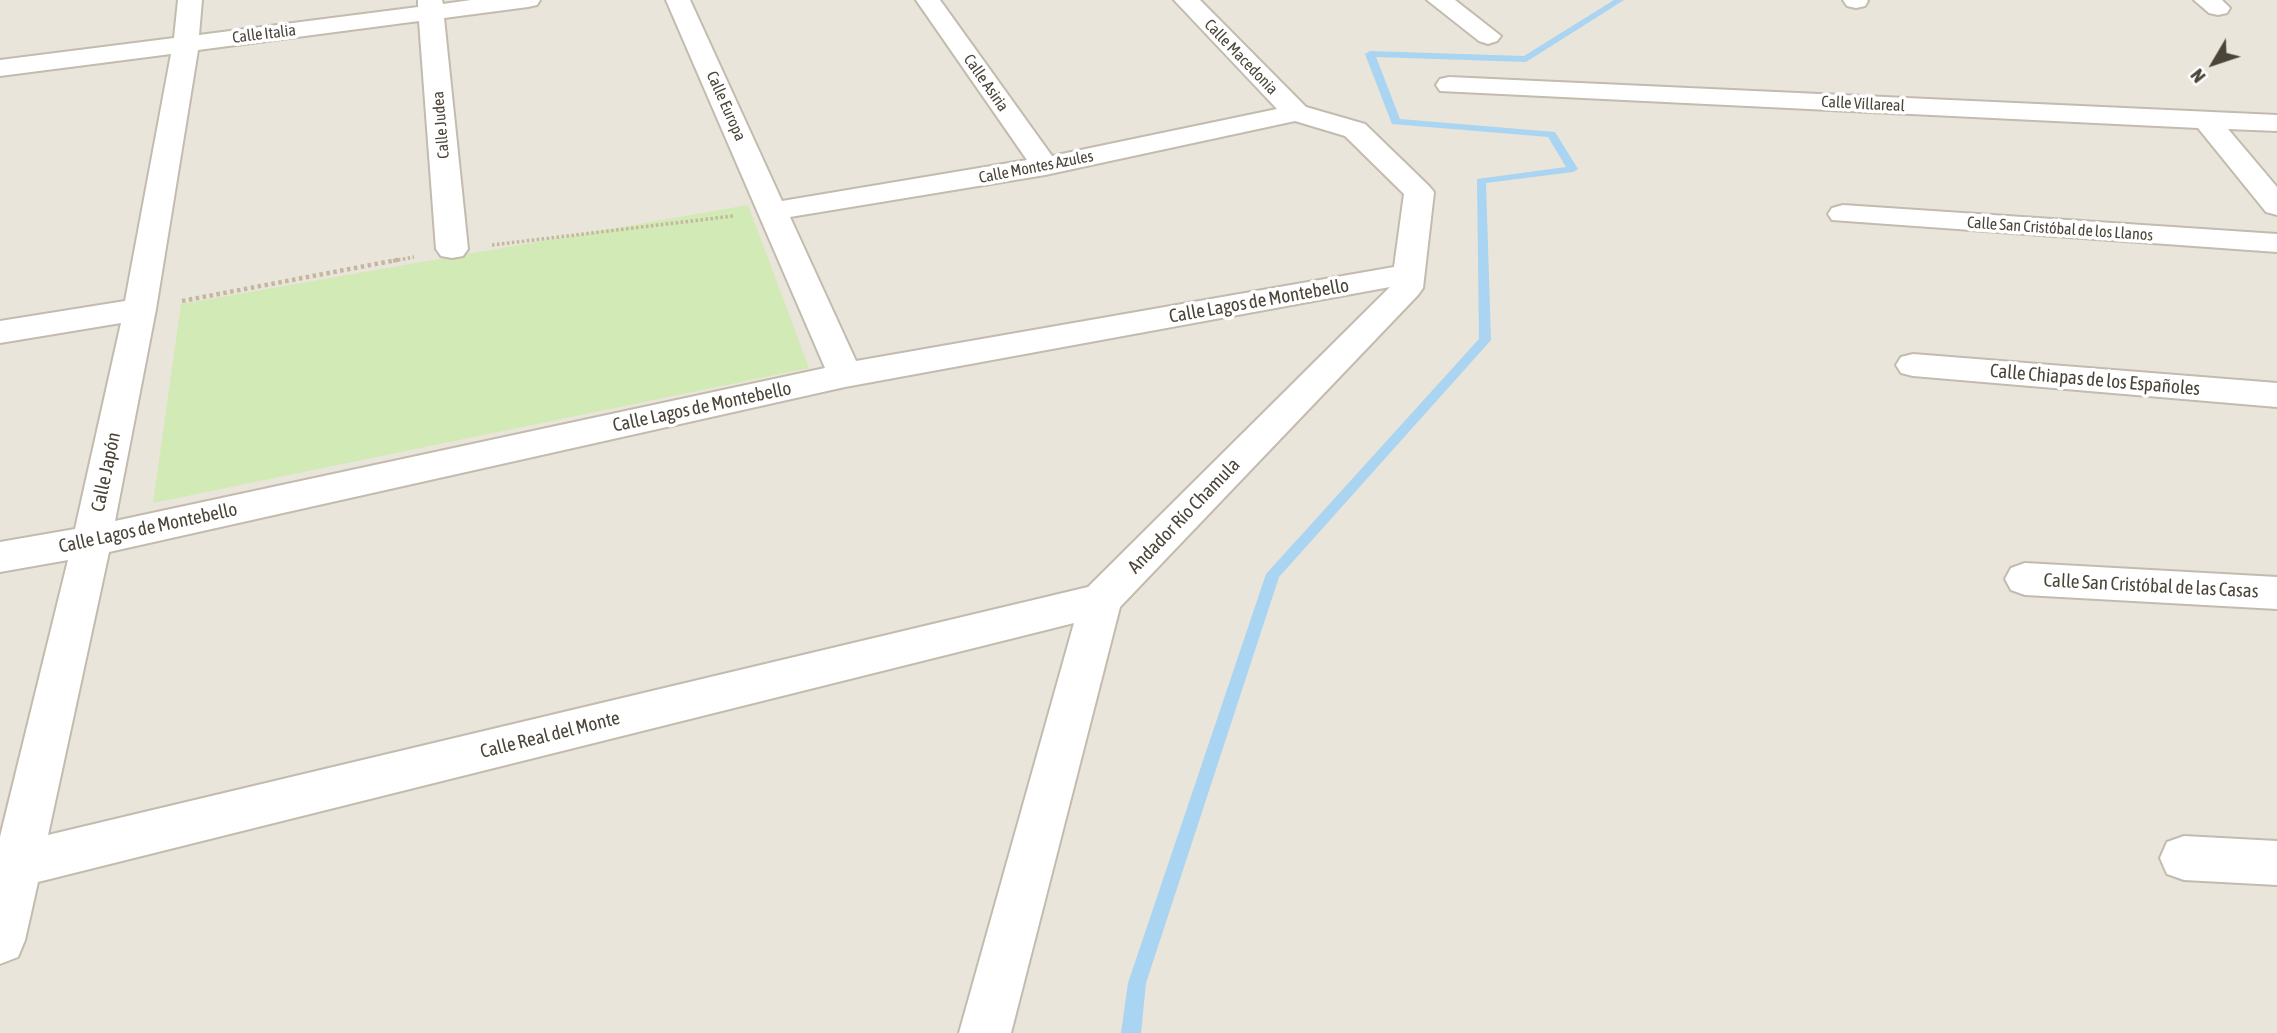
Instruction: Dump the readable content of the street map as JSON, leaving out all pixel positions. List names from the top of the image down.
{
  "streets": {
    "street": [
      "Calle Italia",
      "Calle Macedonia",
      "Calle Asiria",
      "Calle Villareal",
      "Calle Europa",
      "Calle Judea",
      "Calle Montes Azules",
      "Calle San Cristóbal de los Llanos",
      "Calle Lagos de Montebello",
      "Calle Chiapas de los Españoles",
      "Calle Japón",
      "Andador Río Chamula",
      "Calle San Cristóbal de las Casas",
      "Calle Real del Monte"
    ]
  },
  "crossings": [
    ["Calle Italia", "Calle Judea"],
    ["Calle Italia", "Calle Japón"],
    ["Calle Macedonia", "Calle Montes Azules"],
    ["Calle Macedonia", "Andador Río Chamula"],
    ["Calle Asiria", "Calle Montes Azules"],
    ["Calle Europa", "Calle Montes Azules"],
    ["Calle Europa", "Calle Lagos de Montebello"],
    ["Calle Montes Azules", "Andador Río Chamula"],
    ["Calle Lagos de Montebello", "Calle Japón"],
    ["Calle Lagos de Montebello", "Andador Río Chamula"],
    ["Calle Japón", "Calle Real del Monte"],
    ["Andador Río Chamula", "Calle Real del Monte"]
  ],
  "north": "bottom left"
}
